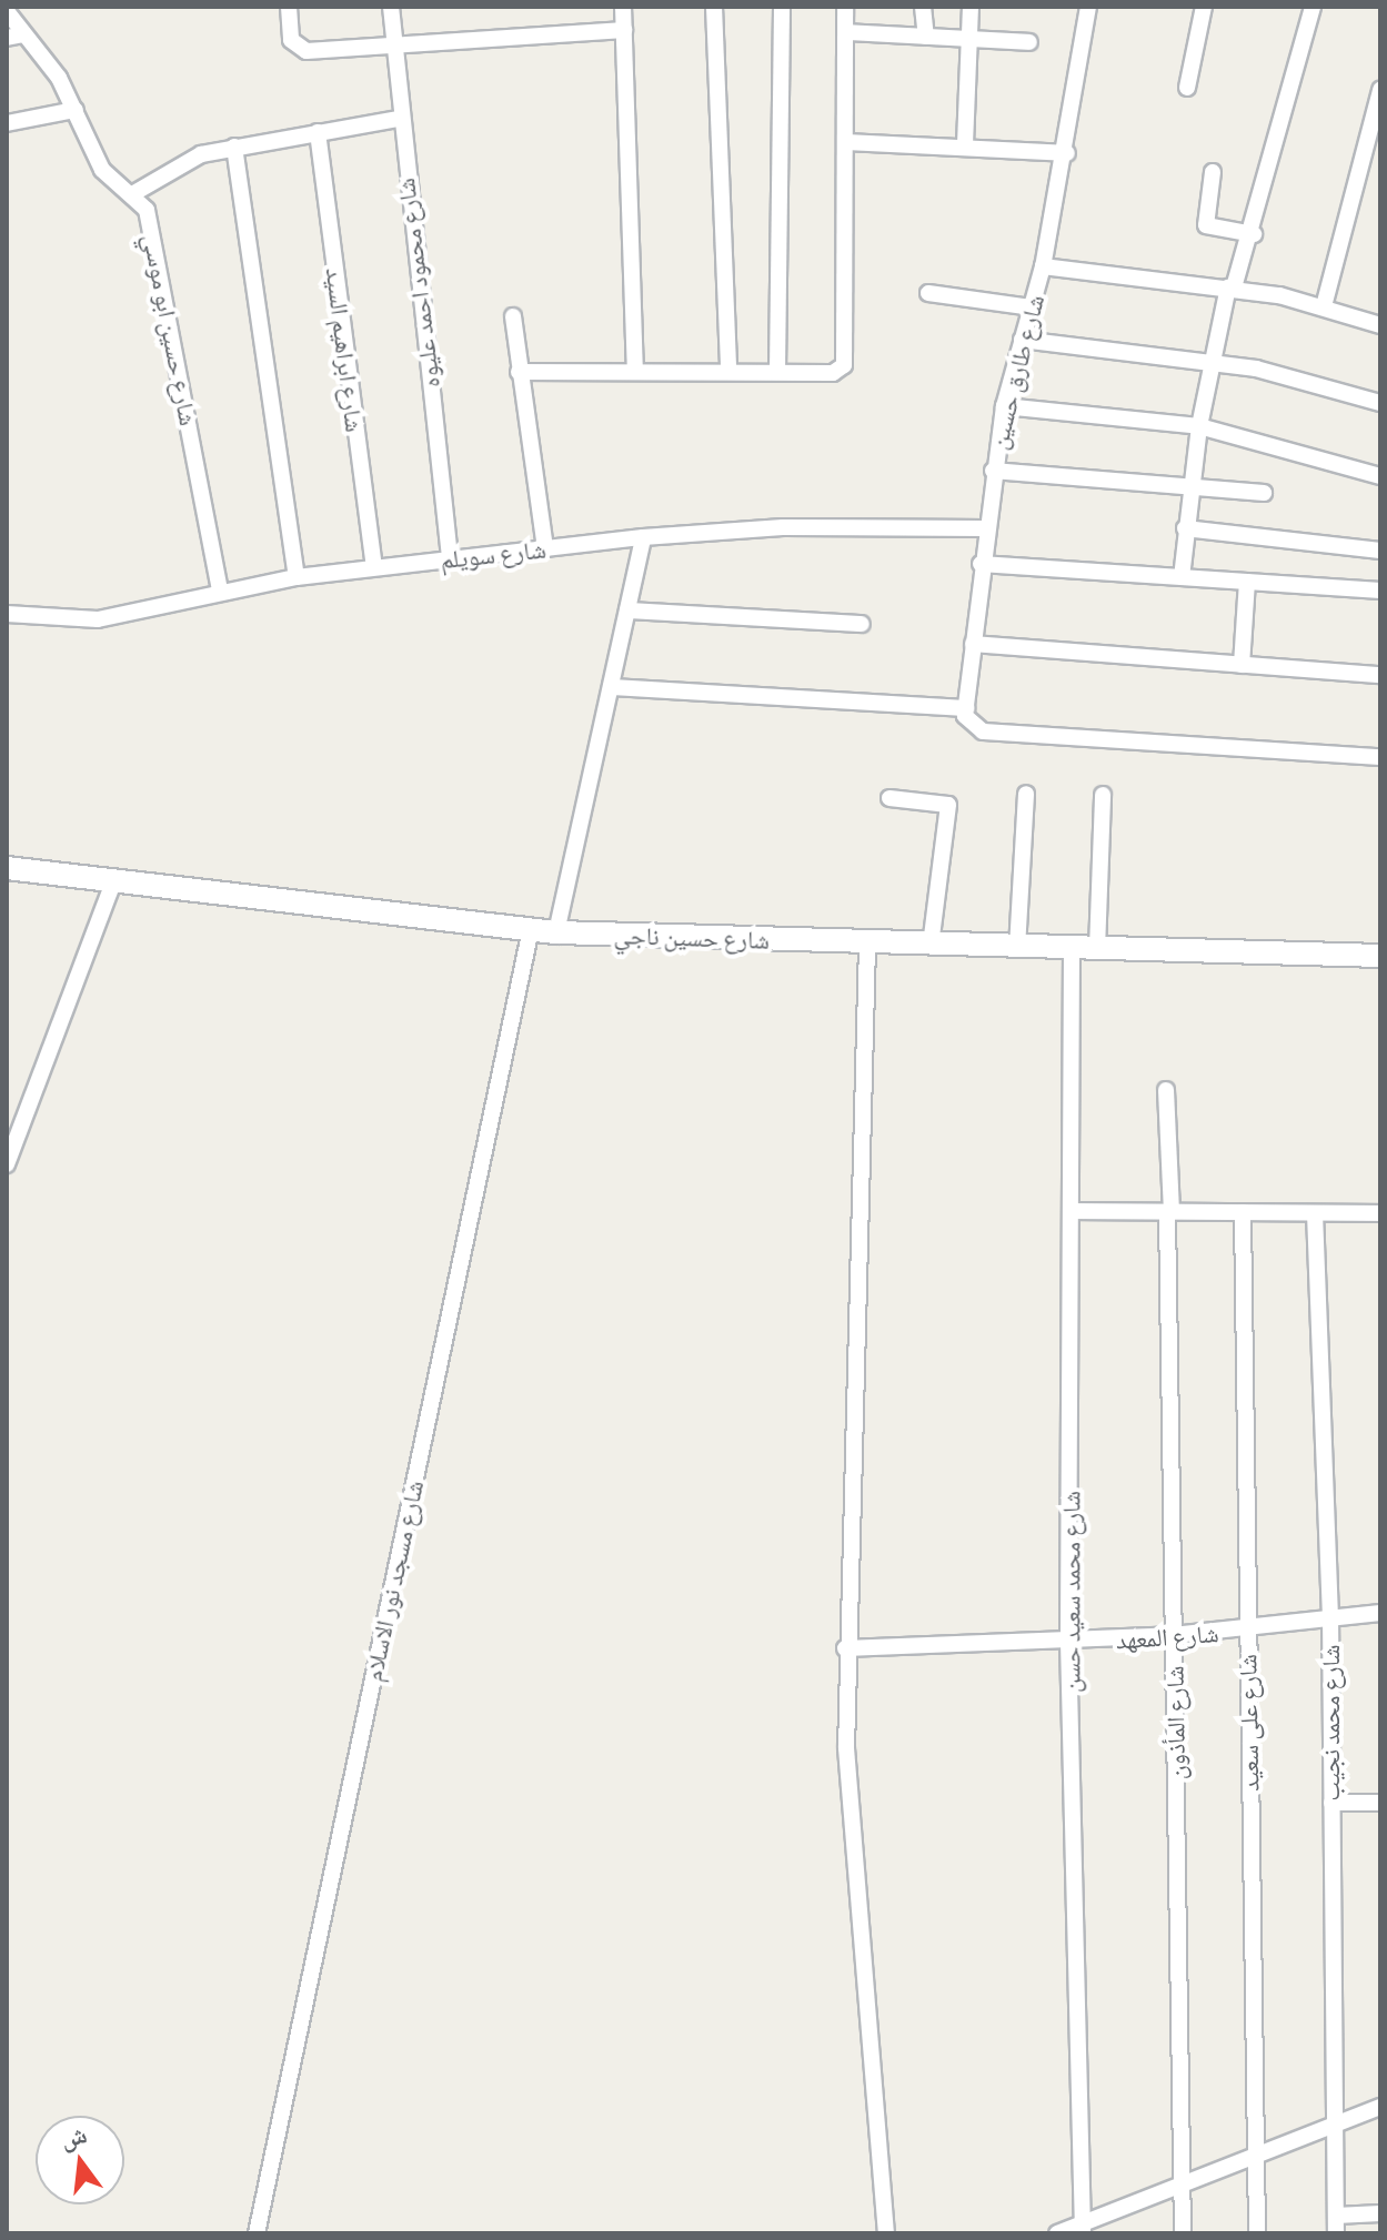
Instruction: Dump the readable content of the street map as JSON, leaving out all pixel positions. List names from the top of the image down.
{
  "streets": {
    "street": [
      "شارع محمود احمد عليوه",
      "شارع حسين ابو موسي",
      "شارع ابراهيم السيد",
      "شارع طارق حسين",
      "شارع سويلم",
      "شارع حسين ناجي",
      "شارع مسجد نور الاسلام",
      "شارع محمد سعيد حسن",
      "شارع المعهد",
      "شارع المأذون",
      "شارع على سعيد",
      "شارع محمد نجيب"
    ]
  },
  "crossings": [
    ["شارع محمود احمد عليوه", "شارع سويلم"],
    ["شارع حسين ابو موسي", "شارع سويلم"],
    ["شارع ابراهيم السيد", "شارع سويلم"],
    ["شارع طارق حسين", "شارع سويلم"],
    ["شارع حسين ناجي", "شارع مسجد نور الاسلام"],
    ["شارع حسين ناجي", "شارع محمد سعيد حسن"],
    ["شارع محمد سعيد حسن", "شارع المعهد"],
    ["شارع المعهد", "شارع المأذون"],
    ["شارع المعهد", "شارع على سعيد"],
    ["شارع المعهد", "شارع محمد نجيب"]
  ],
  "north": "top"
}
